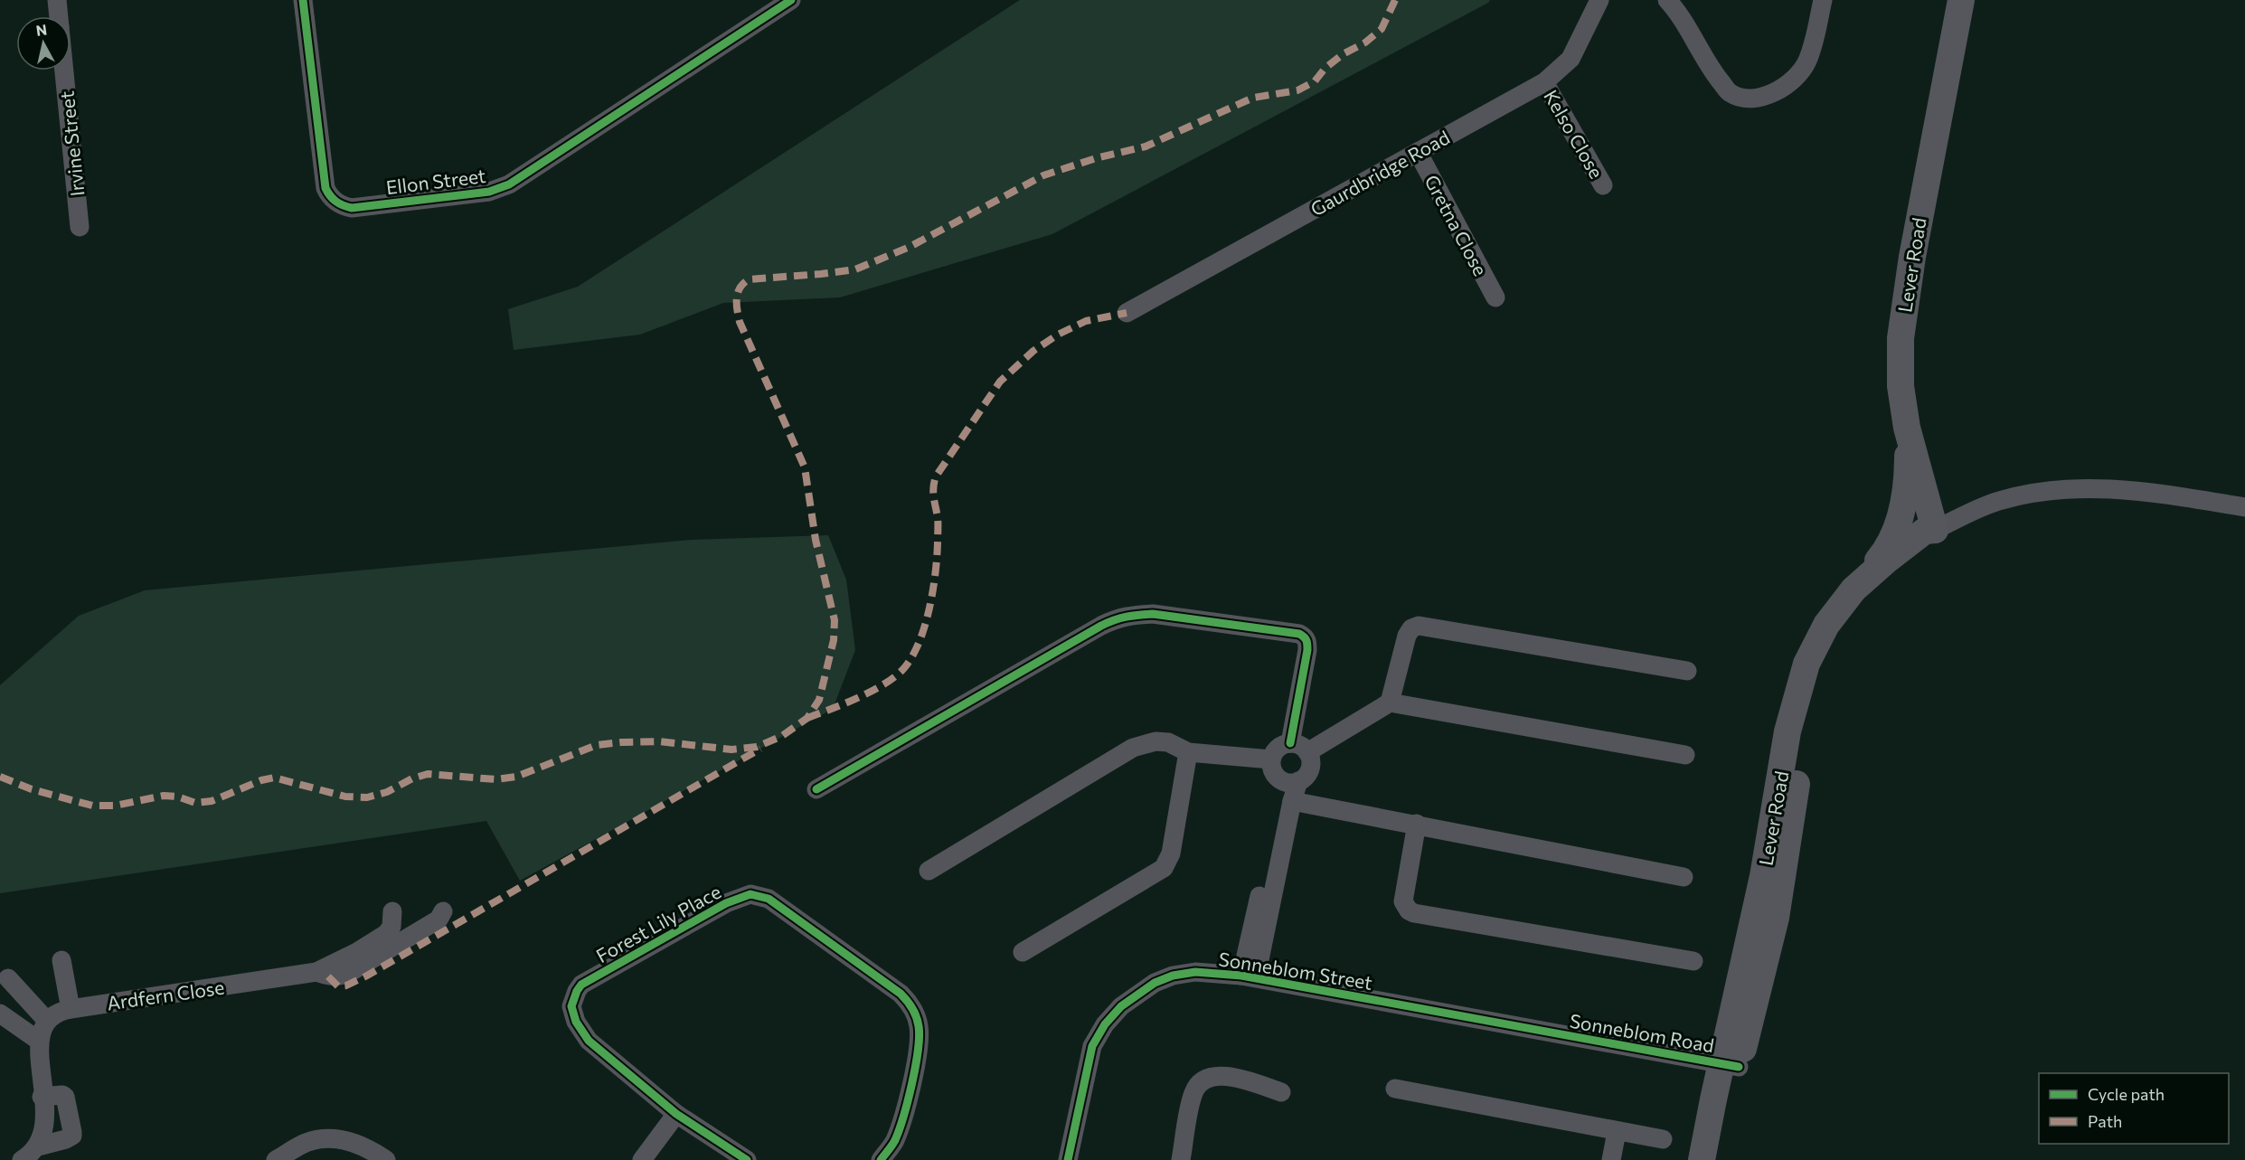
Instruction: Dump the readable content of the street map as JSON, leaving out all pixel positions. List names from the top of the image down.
{
  "streets": {
    "main road": ["Lever Road"],
    "street": [
      "Kelso Close",
      "Irvine Street",
      "Gaurdbridge Road",
      "Ellon Street",
      "Gretna Close",
      "Forest Lily Place",
      "Sonneblom Street",
      "Ardfern Close",
      "Sonneblom Road"
    ]
  },
  "crossings": [
    ["Kelso Close", "Gaurdbridge Road"],
    ["Gaurdbridge Road", "Gretna Close"],
    ["Lever Road", "Sonneblom Road"],
    ["Sonneblom Street", "Sonneblom Road"]
  ],
  "legend": ["Cycle path", "Path"],
  "north": "top"
}
